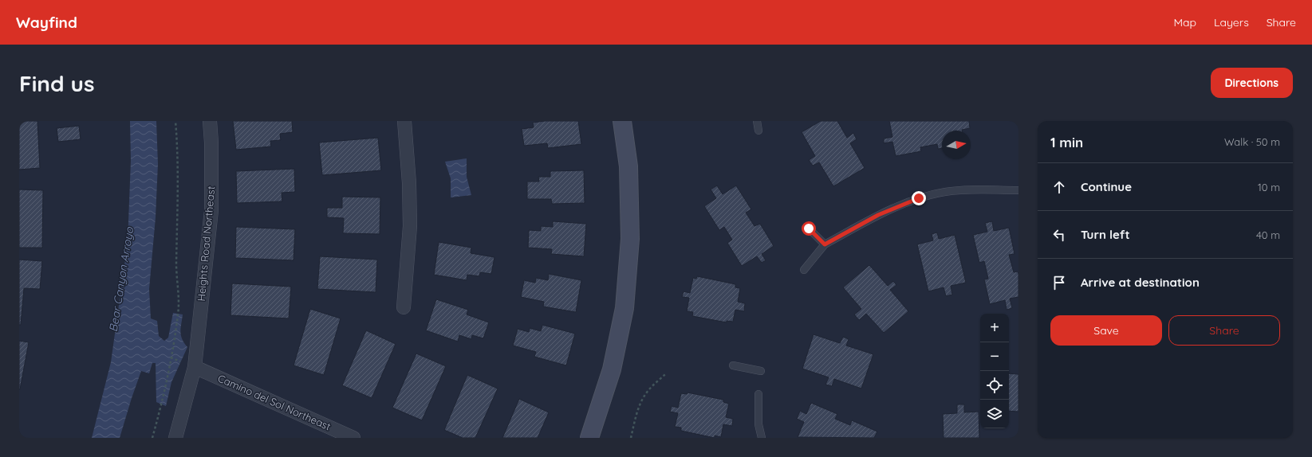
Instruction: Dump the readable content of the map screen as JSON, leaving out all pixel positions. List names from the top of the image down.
{
  "streets": {
    "street": ["Heights Road Northeast", "Camino del Sol Northeast"]
  },
  "crossings": [
    ["Heights Road Northeast", "Camino del Sol Northeast"]
  ],
  "water": ["Bear Canyon Arroyo"],
  "north": "right",
  "page": {
    "header": "Wayfind",
    "nav": ["Map", "Layers", "Share"],
    "buttons": [
      "Directions",
      ["Save", "Share"]
    ],
    "title": "Find us",
    "heading": ["1 min", "Walk · 50 m"],
    "list": [
      ["Continue", "10 m"],
      ["Turn left", "40 m"],
      "Arrive at destination"
    ],
    "map_buttons": ["+", "−"]
  }
}
